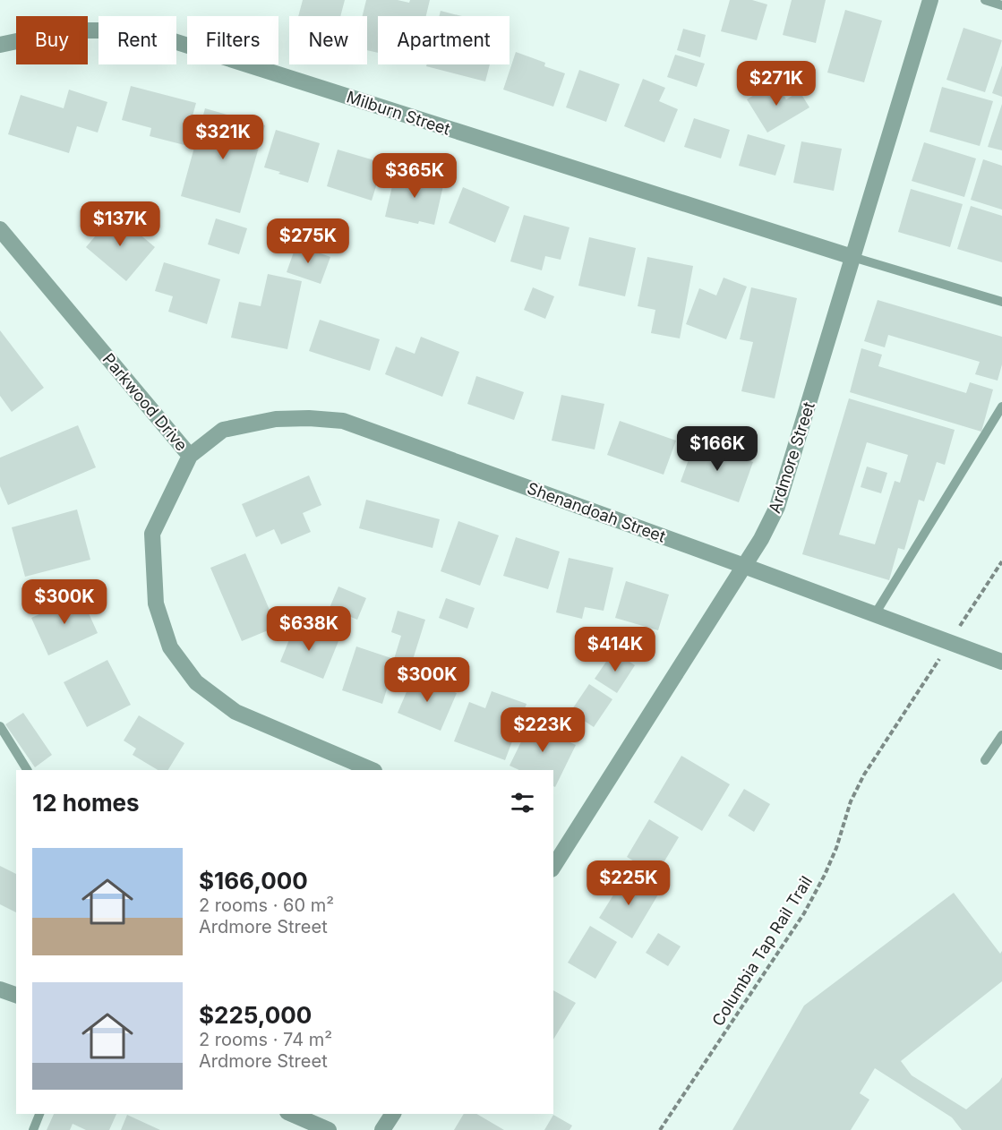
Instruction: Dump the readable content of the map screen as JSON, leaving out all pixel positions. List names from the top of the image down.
{
  "streets": {
    "street": [
      "Milburn Street",
      "Parkwood Drive",
      "Ardmore Street",
      "Shenandoah Street"
    ],
    "path": ["Columbia Tap Rail Trail"]
  },
  "crossings": [
    ["Milburn Street", "Ardmore Street"],
    ["Parkwood Drive", "Shenandoah Street"],
    ["Ardmore Street", "Shenandoah Street"]
  ],
  "page": {
    "chip": [
      "Buy",
      "Rent",
      "Filters",
      "New",
      "Apartment"
    ],
    "price": [
      "$271K",
      "$321K",
      "$365K",
      "$137K",
      "$275K",
      "$166K",
      "$300K",
      "$638K",
      "$414K",
      "$300K",
      "$223K",
      "$225K"
    ],
    "heading": "12 homes",
    "list": [
      {
        "name": "$166,000",
        "note": "2 rooms · 60 m² · Ardmore Street"
      },
      {
        "name": "$225,000",
        "note": "2 rooms · 74 m² · Ardmore Street"
      }
    ]
  }
}
